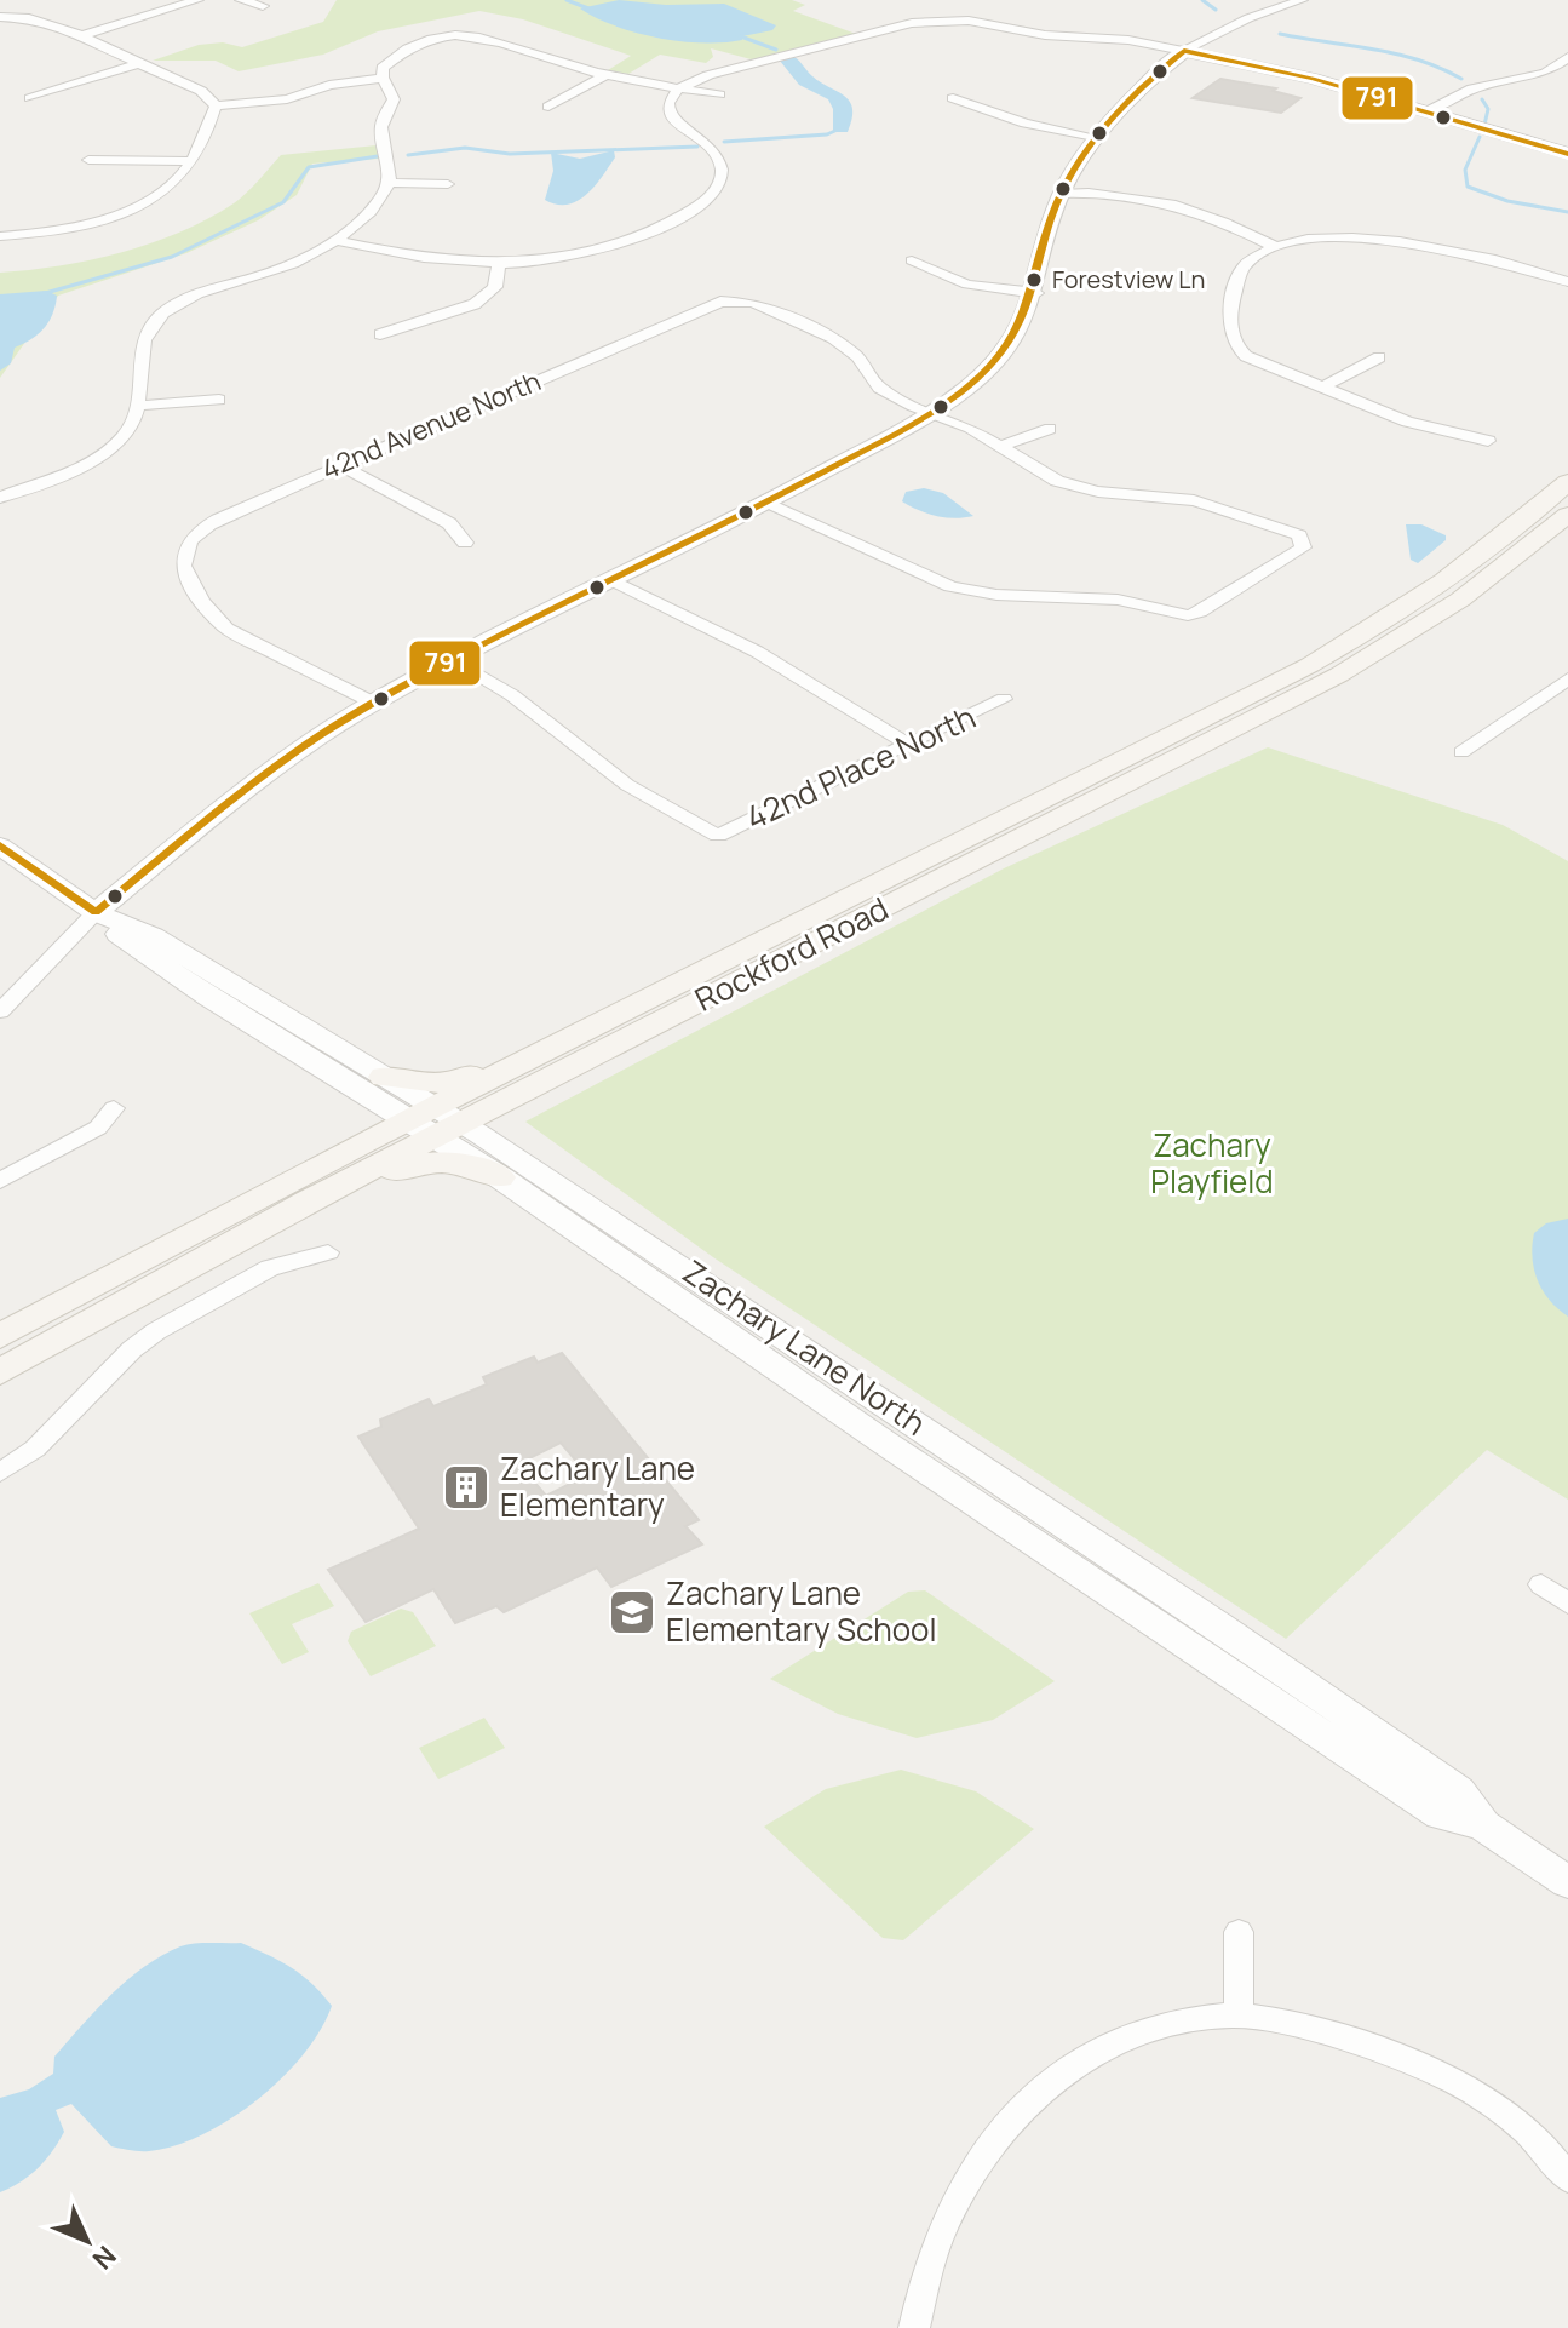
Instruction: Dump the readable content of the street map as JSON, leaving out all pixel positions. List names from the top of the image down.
{
  "streets": {
    "main road": ["Rockford Road"],
    "street": ["42nd Avenue North", "42nd Place North", "Zachary Lane North"]
  },
  "crossings": [
    ["Rockford Road", "Zachary Lane North"]
  ],
  "parks": ["Zachary Playfield"],
  "places": {
    "other": ["Forestview Ln"],
    "building": ["Zachary Lane Elementary"],
    "school or university": ["Zachary Lane Elementary School"]
  },
  "lines": ["transit line 791"],
  "north": "bottom right"
}
